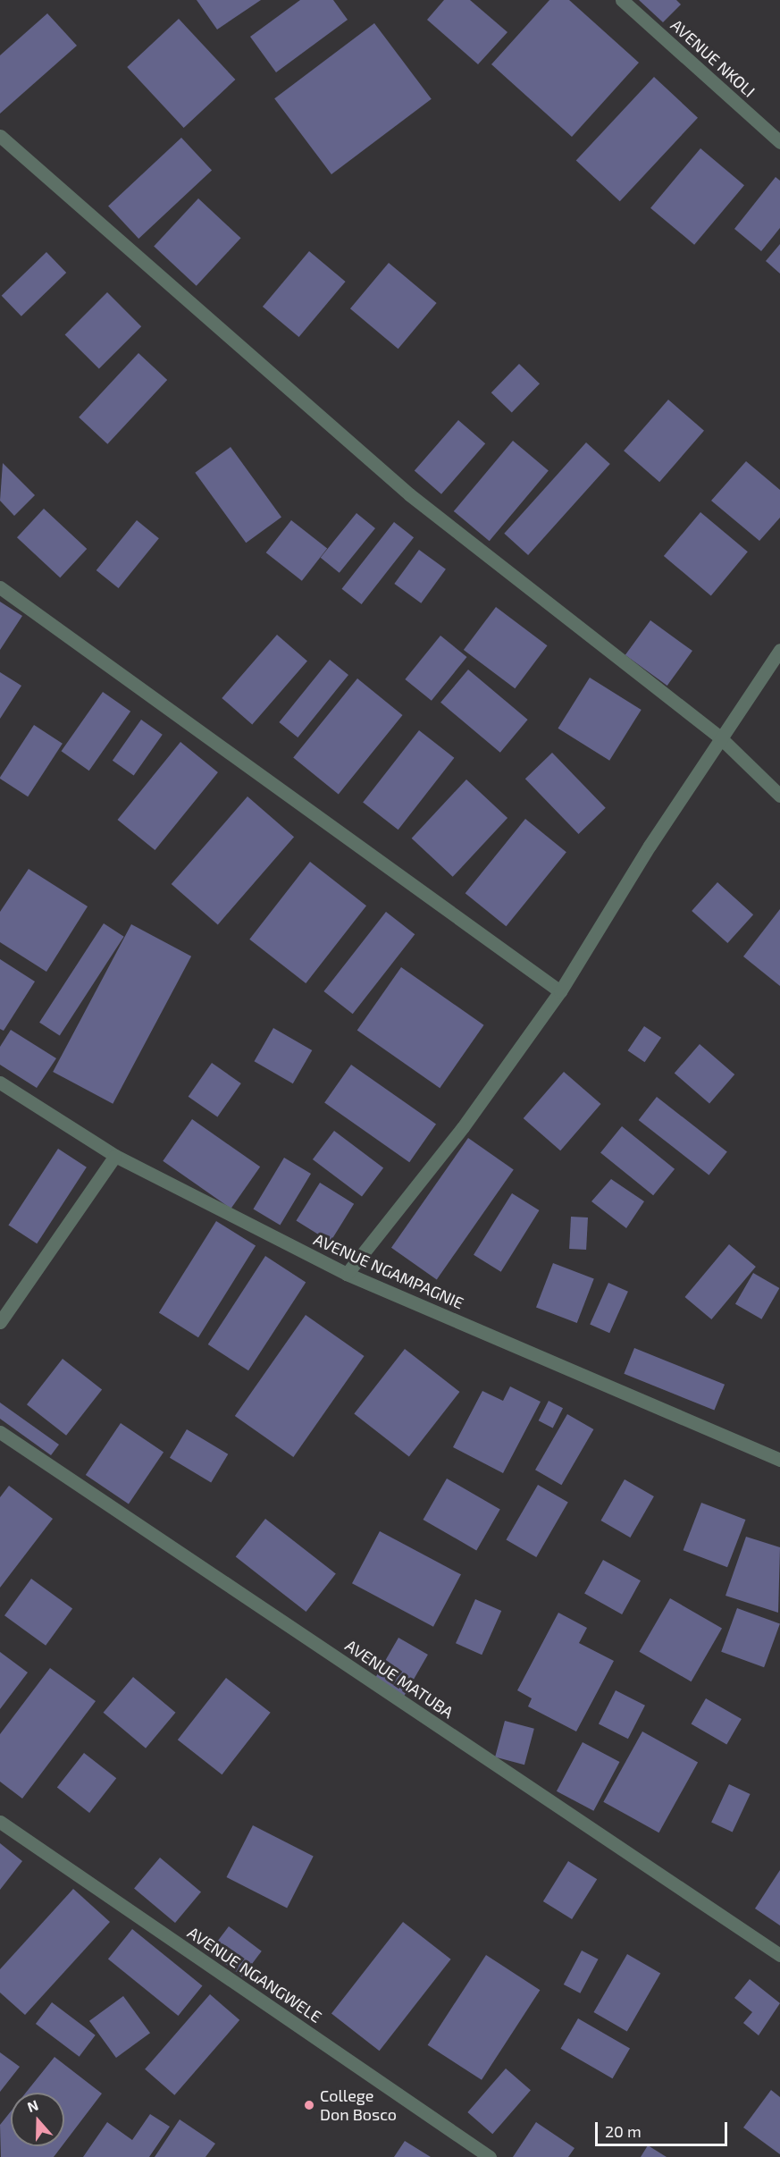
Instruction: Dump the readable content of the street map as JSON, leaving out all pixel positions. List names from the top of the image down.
{
  "streets": {
    "street": [
      "AVENUE NKOLI",
      "AVENUE NGAMPAGNIE",
      "AVENUE MATUBA",
      "AVENUE NGANGWELE"
    ]
  },
  "places": ["College Don Bosco"],
  "scale_bar": "20 m",
  "north": "top"
}
